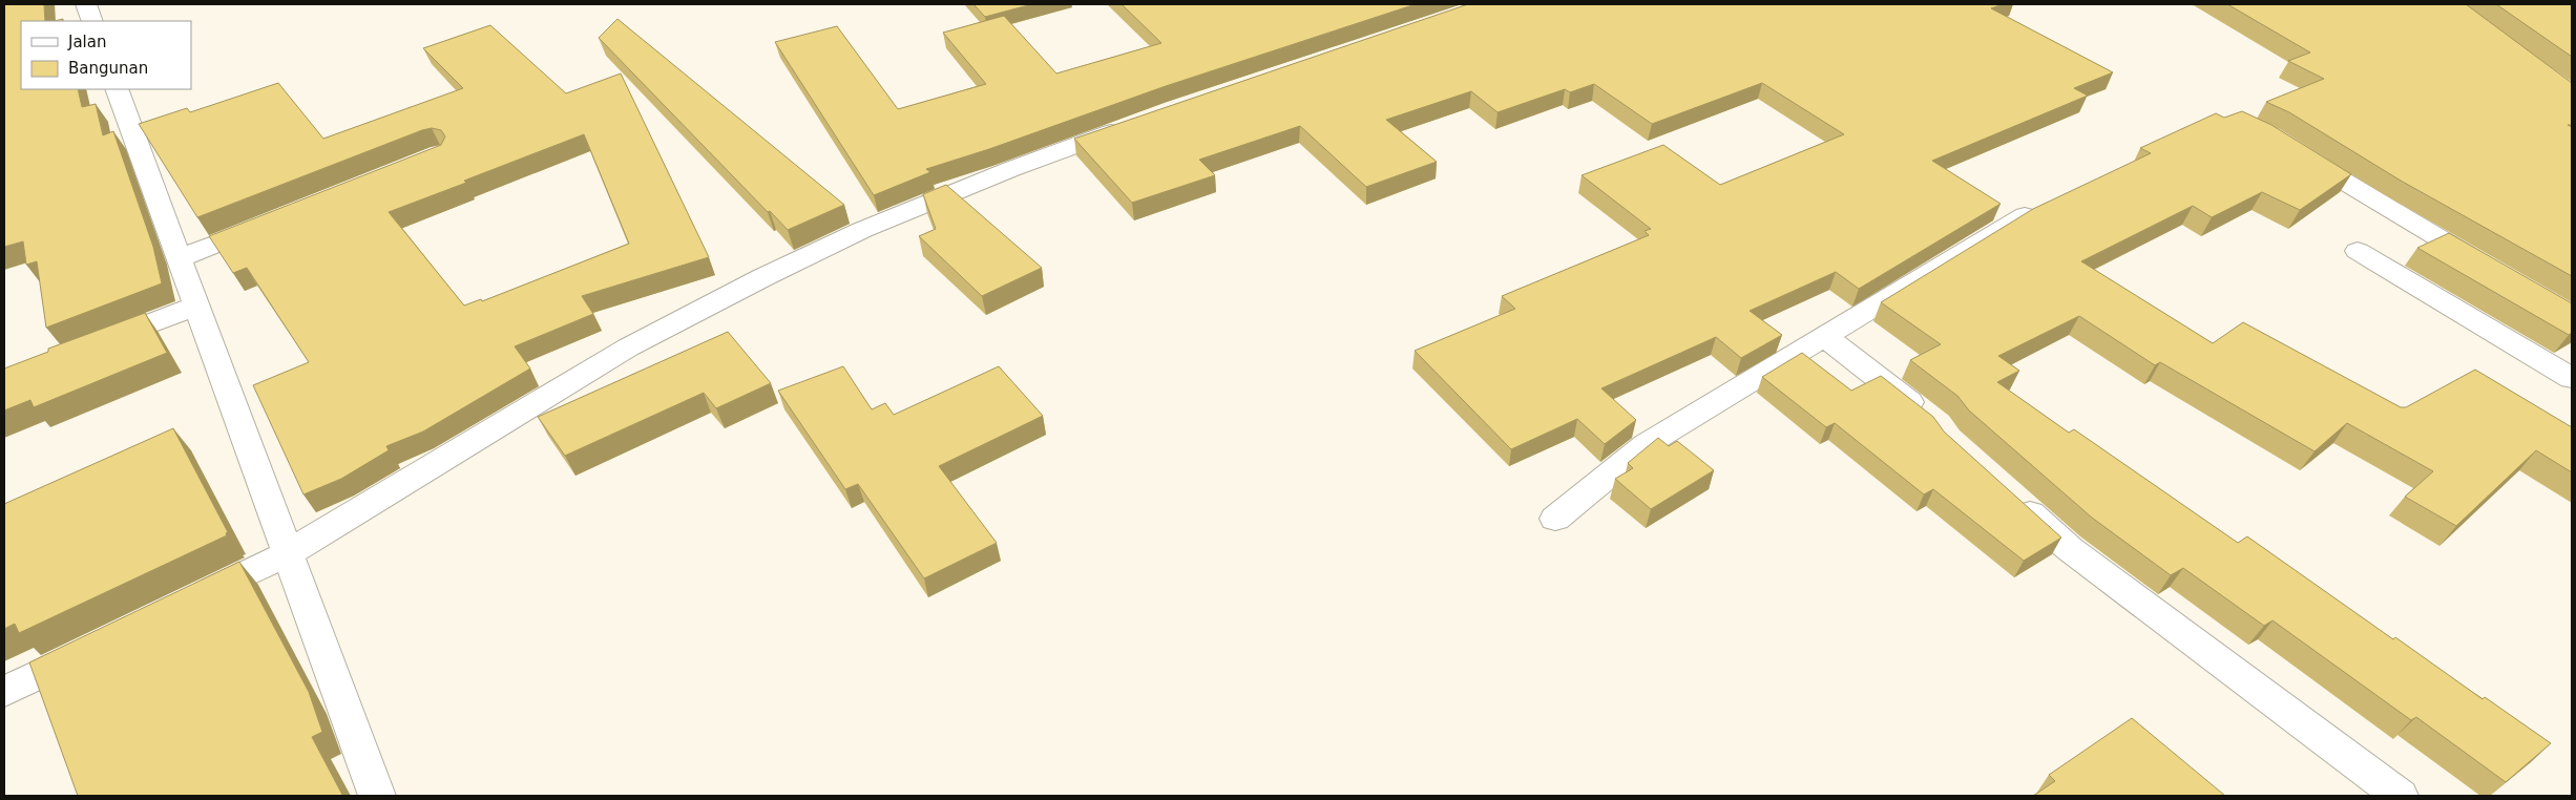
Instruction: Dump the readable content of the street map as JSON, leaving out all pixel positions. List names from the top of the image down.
{
  "legend": ["Jalan", "Bangunan"]
}
